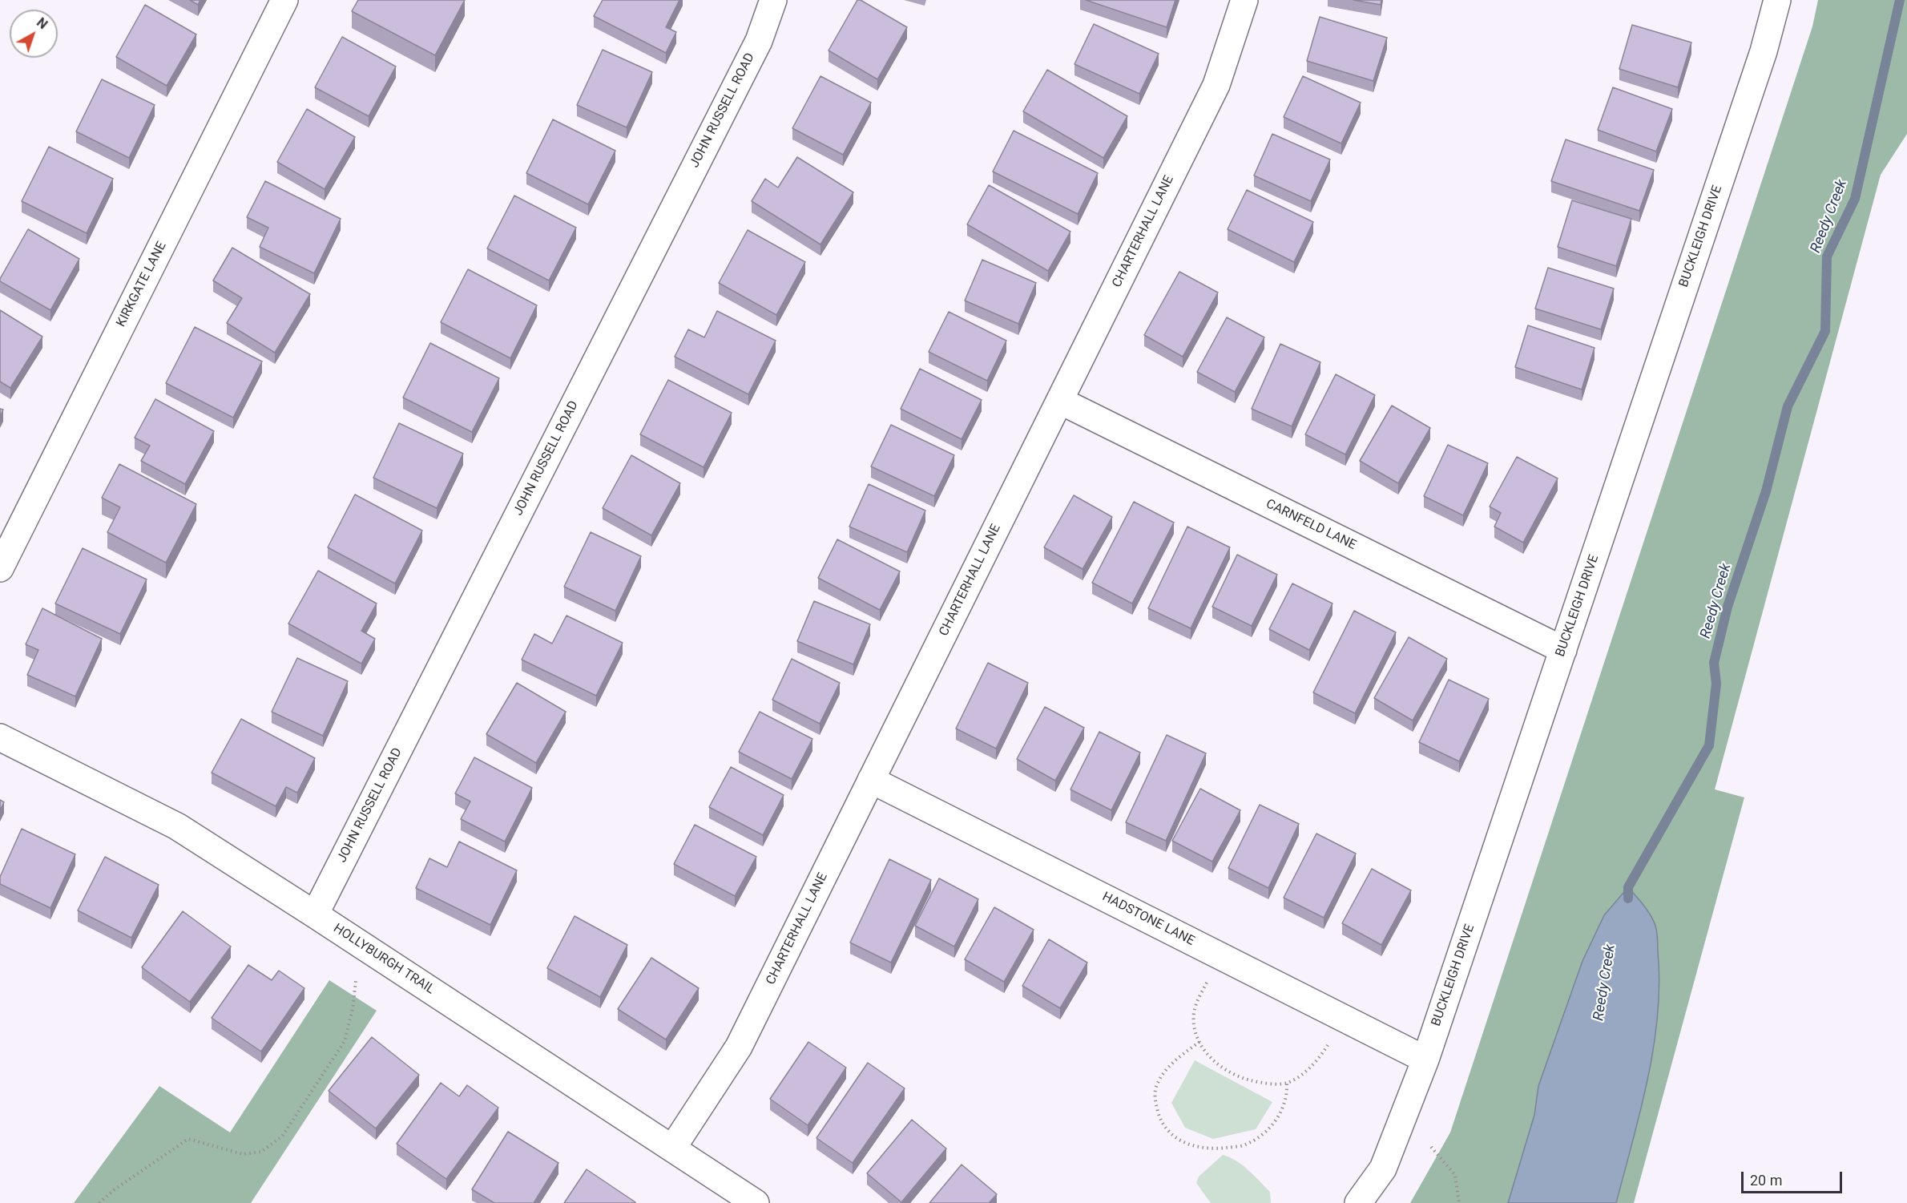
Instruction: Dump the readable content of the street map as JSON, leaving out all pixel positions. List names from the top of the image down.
{
  "streets": {
    "street": [
      "JOHN RUSSELL ROAD",
      "CHARTERHALL LANE",
      "BUCKLEIGH DRIVE",
      "KIRKGATE LANE",
      "CARNFELD LANE",
      "HADSTONE LANE",
      "HOLLYBURGH TRAIL"
    ]
  },
  "crossings": [
    ["JOHN RUSSELL ROAD", "HOLLYBURGH TRAIL"],
    ["CHARTERHALL LANE", "CARNFELD LANE"],
    ["CHARTERHALL LANE", "HADSTONE LANE"],
    ["CHARTERHALL LANE", "HOLLYBURGH TRAIL"],
    ["BUCKLEIGH DRIVE", "CARNFELD LANE"],
    ["BUCKLEIGH DRIVE", "HADSTONE LANE"]
  ],
  "water": ["Reedy Creek"],
  "scale_bar": "20 m",
  "north": "top right"
}
